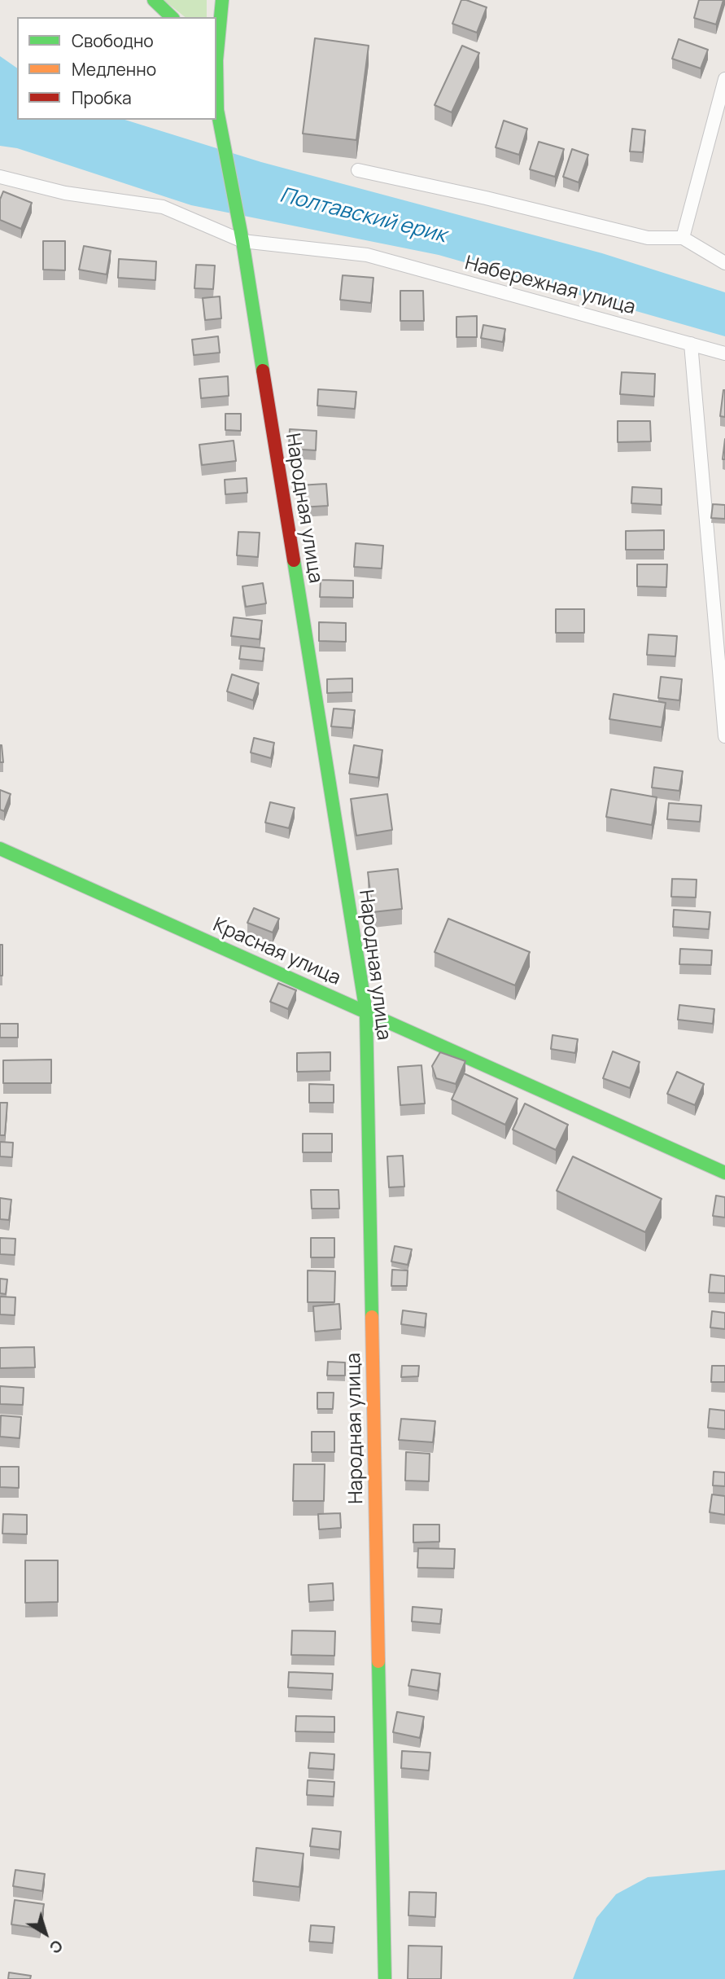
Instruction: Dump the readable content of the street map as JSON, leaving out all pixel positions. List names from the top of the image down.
{
  "streets": {
    "main road": ["Народная улица", "Красная улица"],
    "street": ["Набережная улица"]
  },
  "crossings": [
    ["Набережная улица", "Народная улица"],
    ["Народная улица", "Красная улица"]
  ],
  "water": ["Полтавский ерик"],
  "legend": ["Свободно", "Медленно", "Пробка"],
  "north": "bottom right"
}
